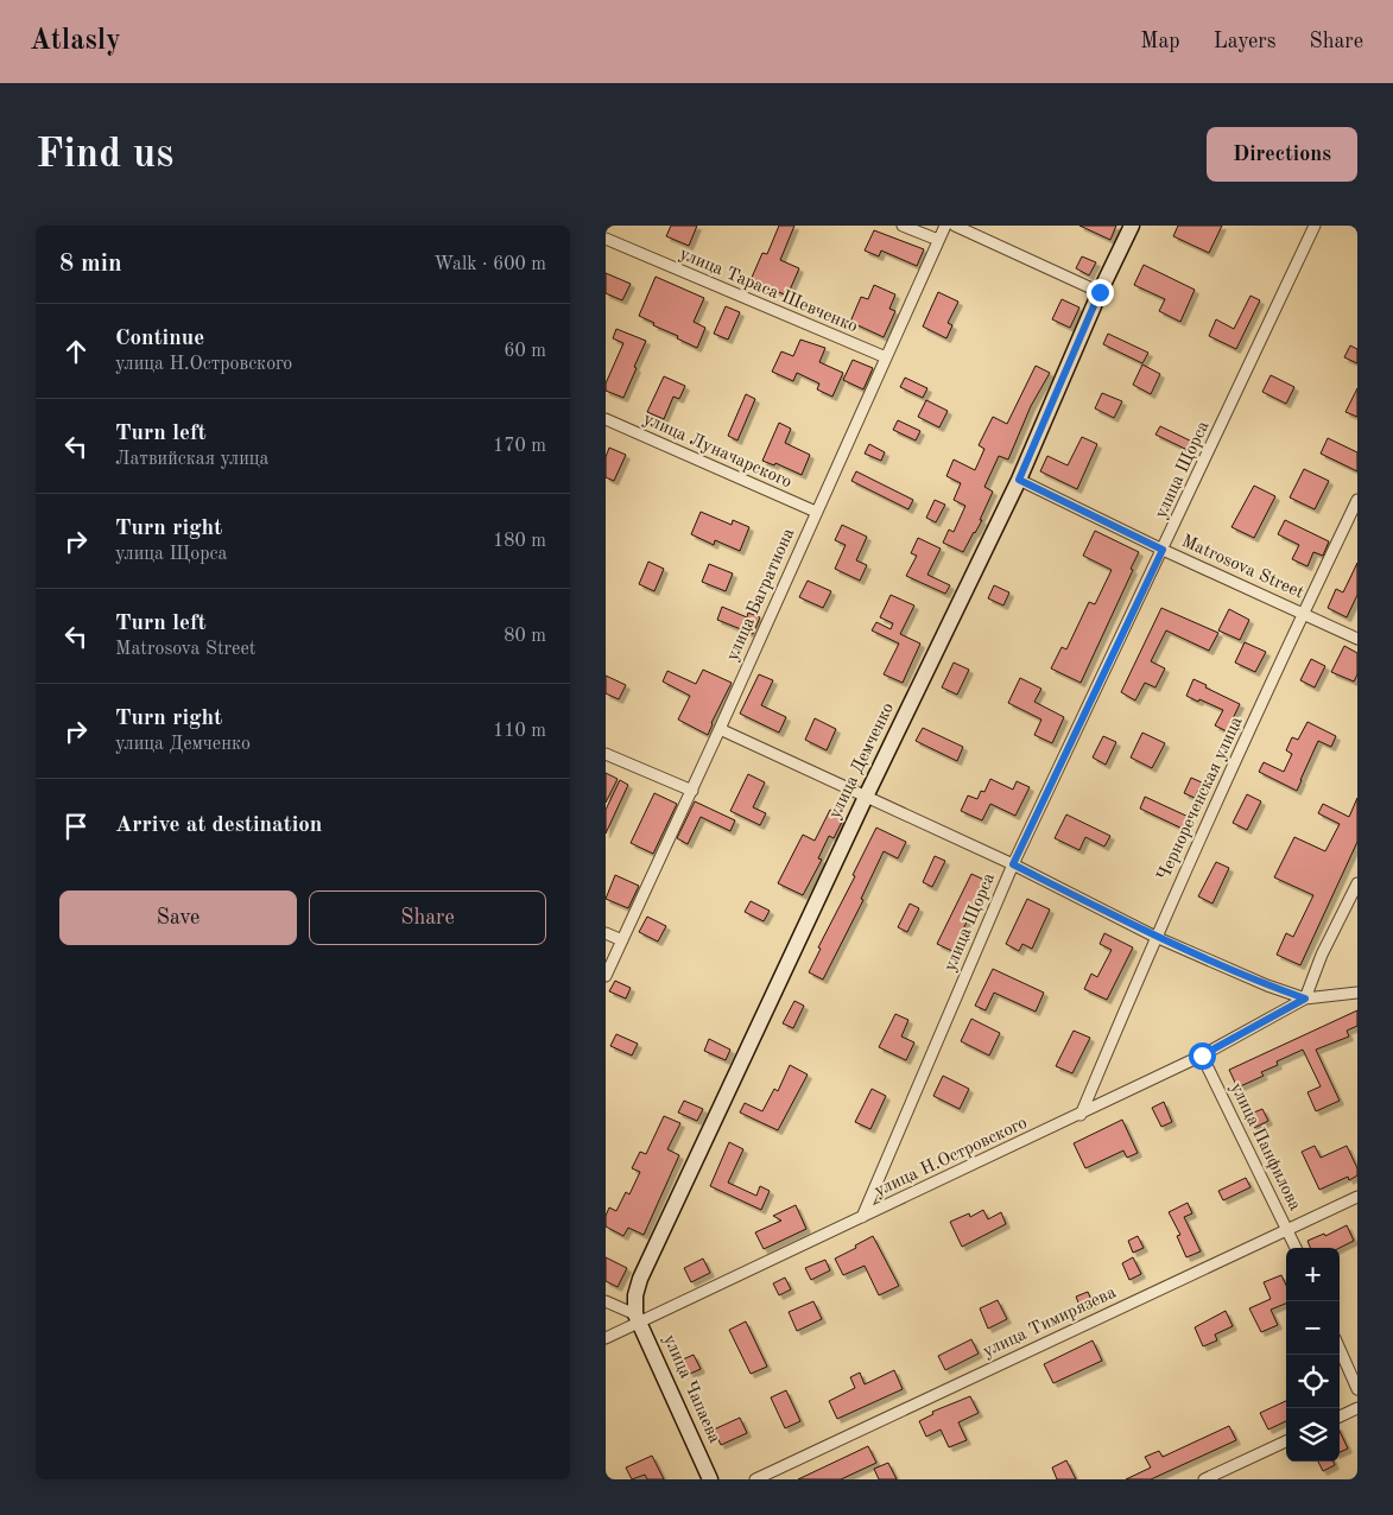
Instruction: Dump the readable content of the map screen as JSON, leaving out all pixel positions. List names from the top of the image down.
{
  "streets": {
    "street": [
      "улица Тараса Шевченко",
      "улица Луначарского",
      "улица Щорса",
      "Matrosova Street",
      "улица Багратиона",
      "улица Демченко",
      "Чернореченская улица",
      "улица Панфилова",
      "улица Н.Островского",
      "улица Тимирязева",
      "улица Чапаева"
    ]
  },
  "crossings": [
    ["улица Тараса Шевченко", "улица Багратиона"],
    ["улица Луначарского", "улица Багратиона"],
    ["улица Щорса", "Matrosova Street"],
    ["улица Щорса", "улица Н.Островского"],
    ["Matrosova Street", "улица Демченко"],
    ["Matrosova Street", "Чернореченская улица"],
    ["улица Демченко", "улица Н.Островского"],
    ["улица Демченко", "улица Чапаева"],
    ["Чернореченская улица", "улица Н.Островского"],
    ["улица Панфилова", "улица Н.Островского"],
    ["улица Панфилова", "улица Тимирязева"],
    ["улица Н.Островского", "улица Чапаева"]
  ],
  "page": {
    "header": "Atlasly",
    "nav": ["Map", "Layers", "Share"],
    "buttons": [
      "Directions",
      ["Save", "Share"]
    ],
    "title": "Find us",
    "heading": ["8 min", "Walk · 600 m"],
    "list": [
      ["Continue", "улица Н.Островского", "60 m"],
      ["Turn left", "Латвийская улица", "170 m"],
      ["Turn right", "улица Щорса", "180 m"],
      ["Turn left", "Matrosova Street", "80 m"],
      ["Turn right", "улица Демченко", "110 m"],
      "Arrive at destination"
    ],
    "map_buttons": ["+", "−"]
  }
}
